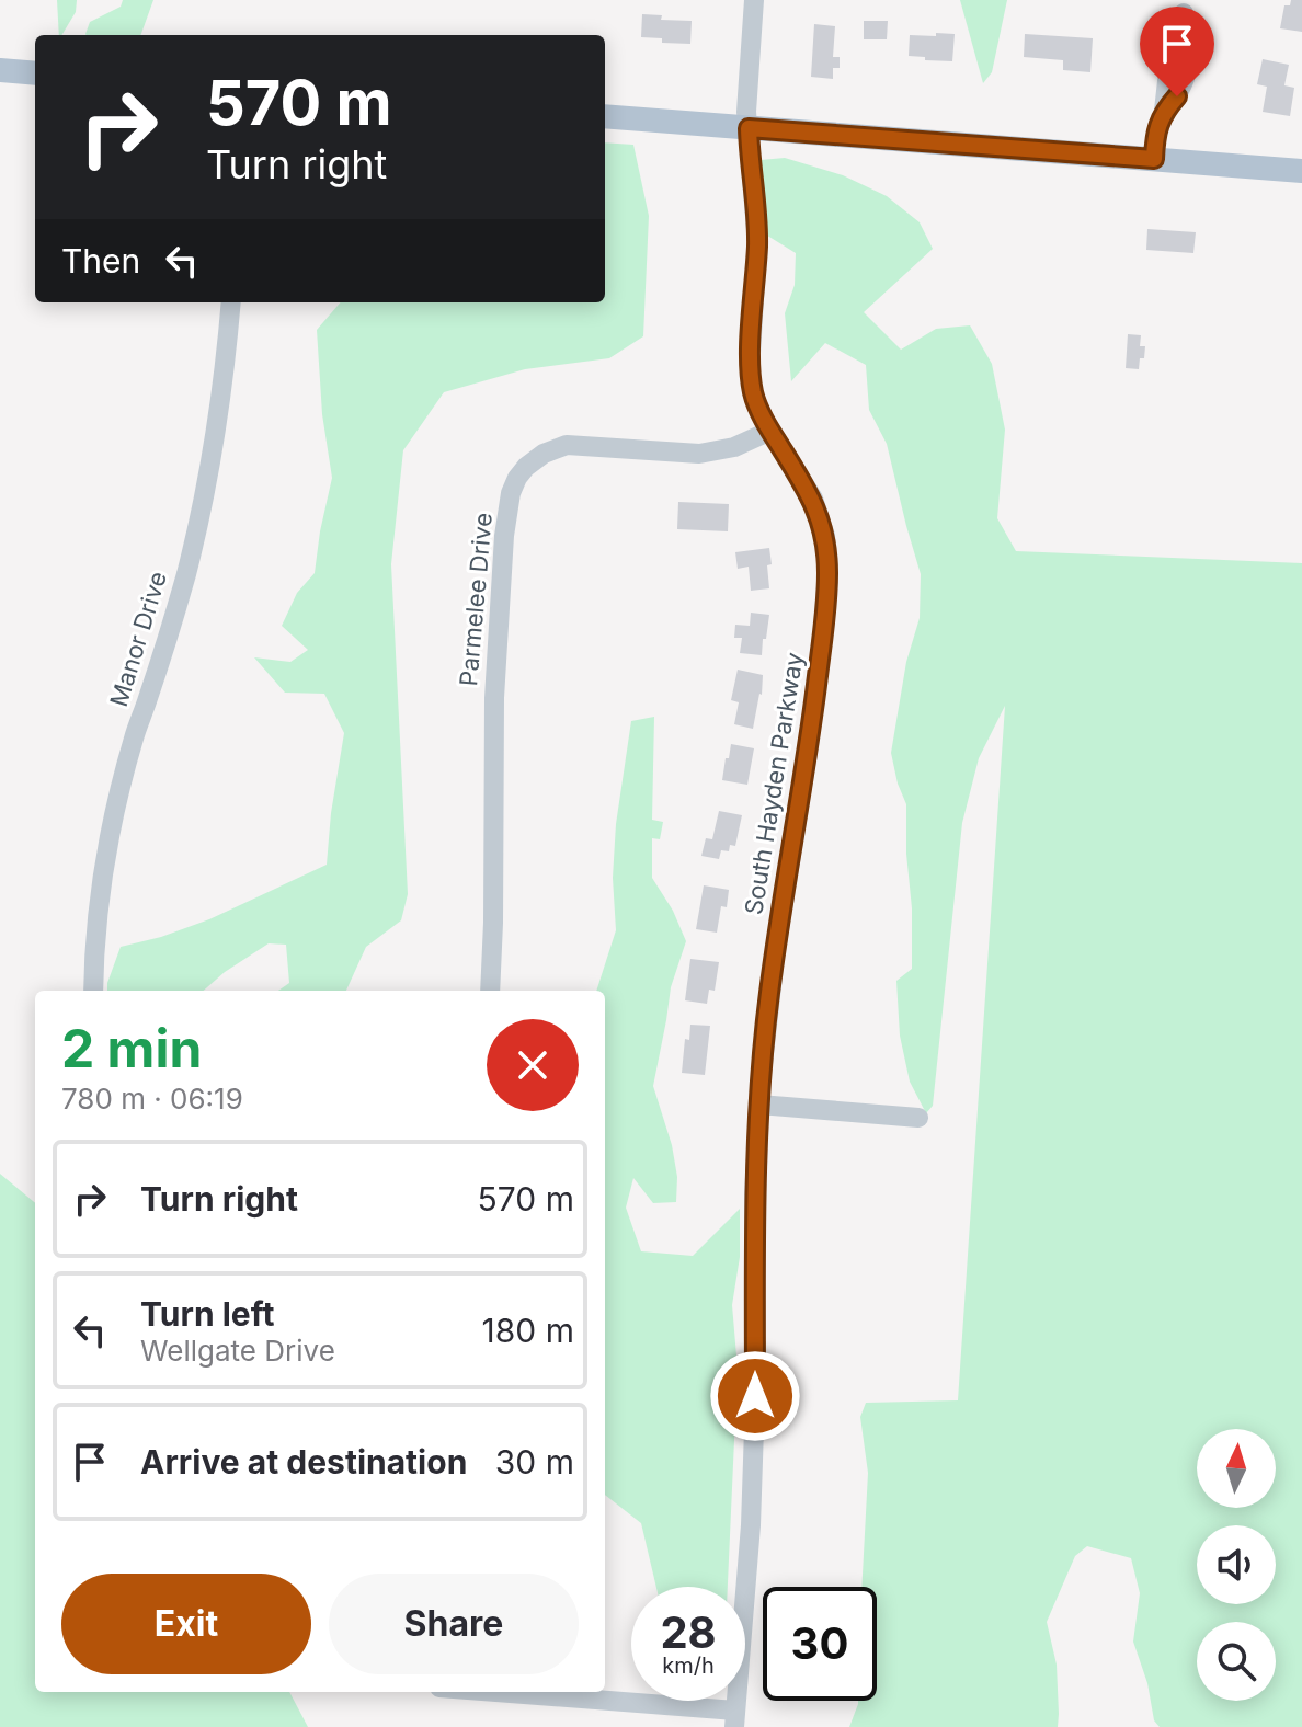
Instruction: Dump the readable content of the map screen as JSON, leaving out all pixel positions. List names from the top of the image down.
{
  "streets": {
    "street": ["Parmelee Drive", "Manor Drive", "South Hayden Parkway"]
  },
  "crossings": [
    ["Parmelee Drive", "South Hayden Parkway"]
  ],
  "north": "top",
  "page": {
    "turn": ["570 m", "Turn right"],
    "then": "Then",
    "heading": ["2 min", "780 m · 06:19"],
    "list": [
      {
        "name": "Turn right",
        "value": "570 m"
      },
      {
        "name": "Turn left",
        "note": "Wellgate Drive",
        "value": "180 m"
      },
      {
        "name": "Arrive at destination",
        "value": "30 m"
      }
    ],
    "buttons": ["Exit", "Share"],
    "speed": "28 km/h",
    "limit": "30"
  }
}
